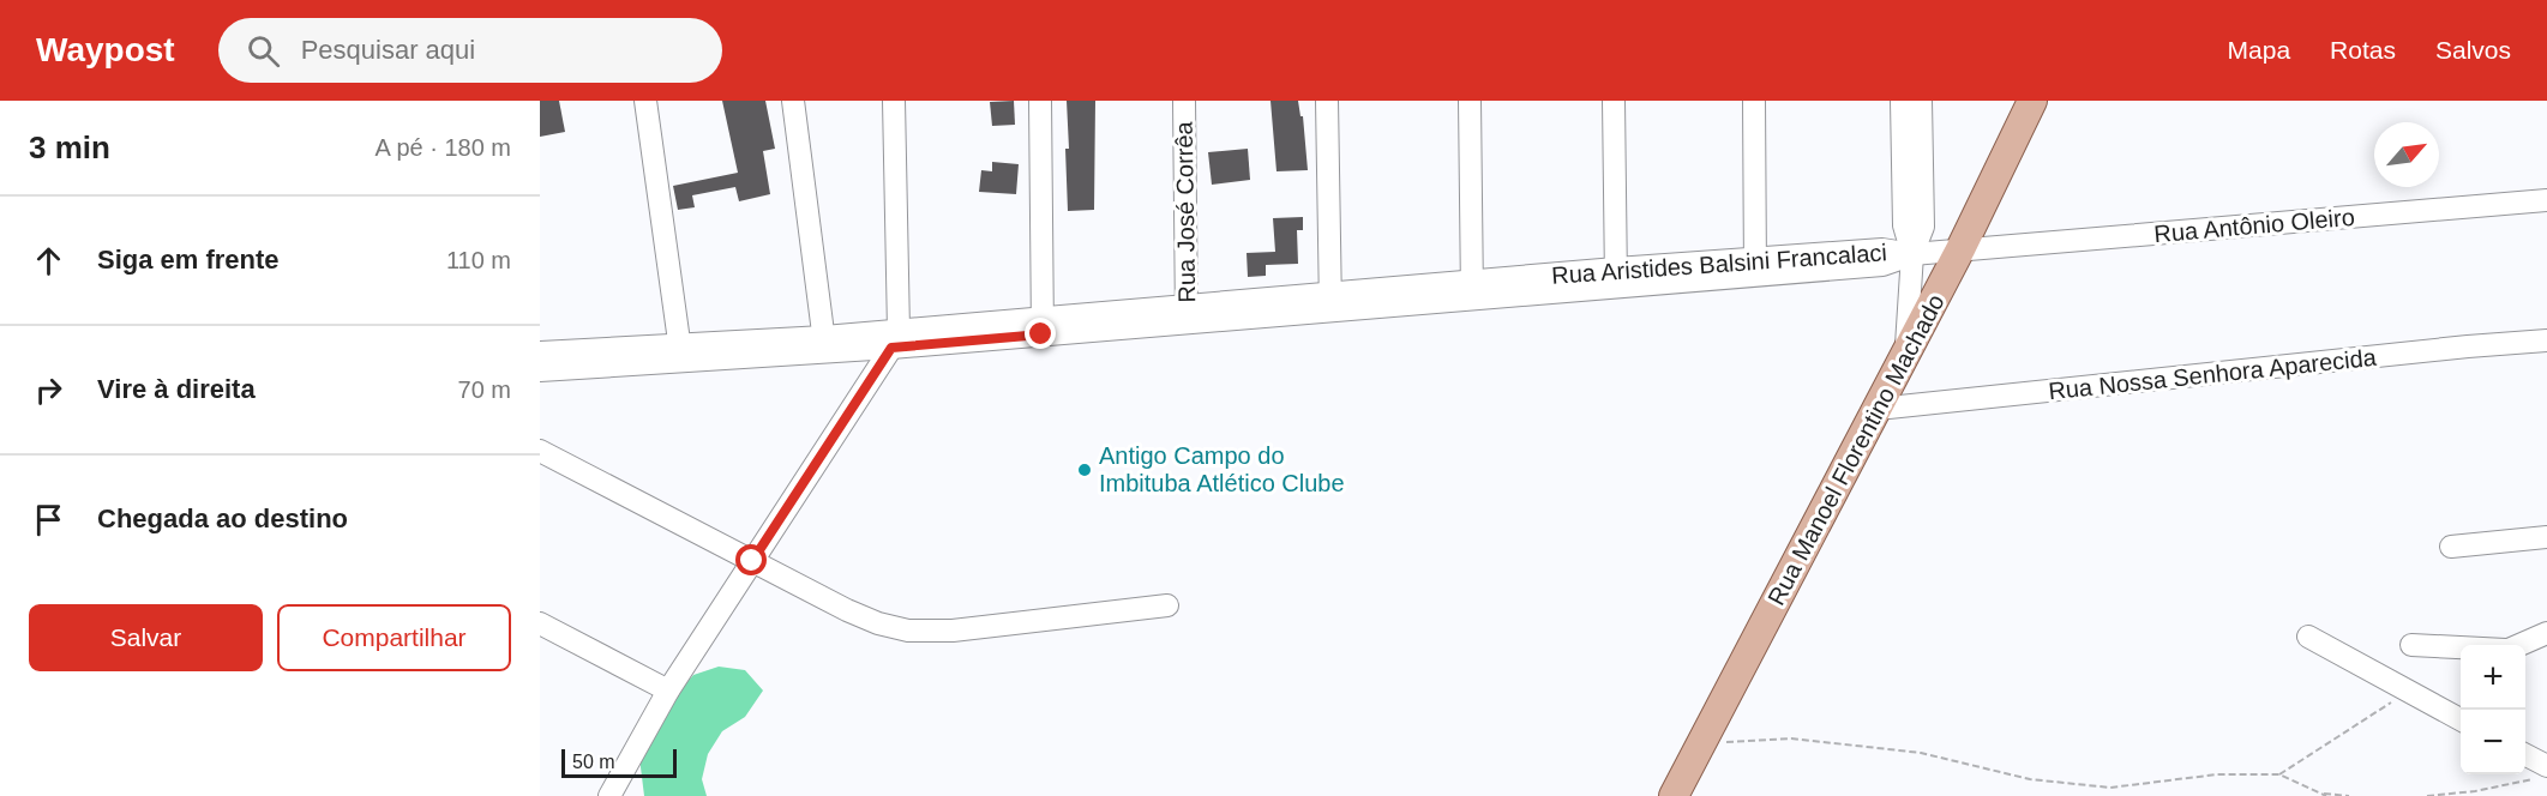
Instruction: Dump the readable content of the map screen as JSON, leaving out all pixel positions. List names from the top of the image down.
{
  "streets": {
    "main road": ["Rua Manoel Florentino Machado"],
    "street": [
      "Rua José Corrêa",
      "Rua Antônio Oleiro",
      "Rua Aristides Balsini Francalaci",
      "Rua Nossa Senhora Aparecida"
    ]
  },
  "crossings": [
    ["Rua José Corrêa", "Rua Aristides Balsini Francalaci"],
    ["Rua Antônio Oleiro", "Rua Aristides Balsini Francalaci"],
    ["Rua Antônio Oleiro", "Rua Manoel Florentino Machado"],
    ["Rua Nossa Senhora Aparecida", "Rua Manoel Florentino Machado"]
  ],
  "places": ["Antigo Campo do Imbituba Atlético Clube"],
  "scale_bar": "50 m",
  "north": "top right",
  "page": {
    "header": "Waypost",
    "search": "Pesquisar aqui",
    "nav": ["Mapa", "Rotas", "Salvos"],
    "heading": ["3 min", "A pé · 180 m"],
    "list": [
      ["Siga em frente", "110 m"],
      ["Vire à direita", "70 m"],
      "Chegada ao destino"
    ],
    "buttons": ["Salvar", "Compartilhar"],
    "map_buttons": ["+", "−"],
    "scale": "50 m"
  }
}
